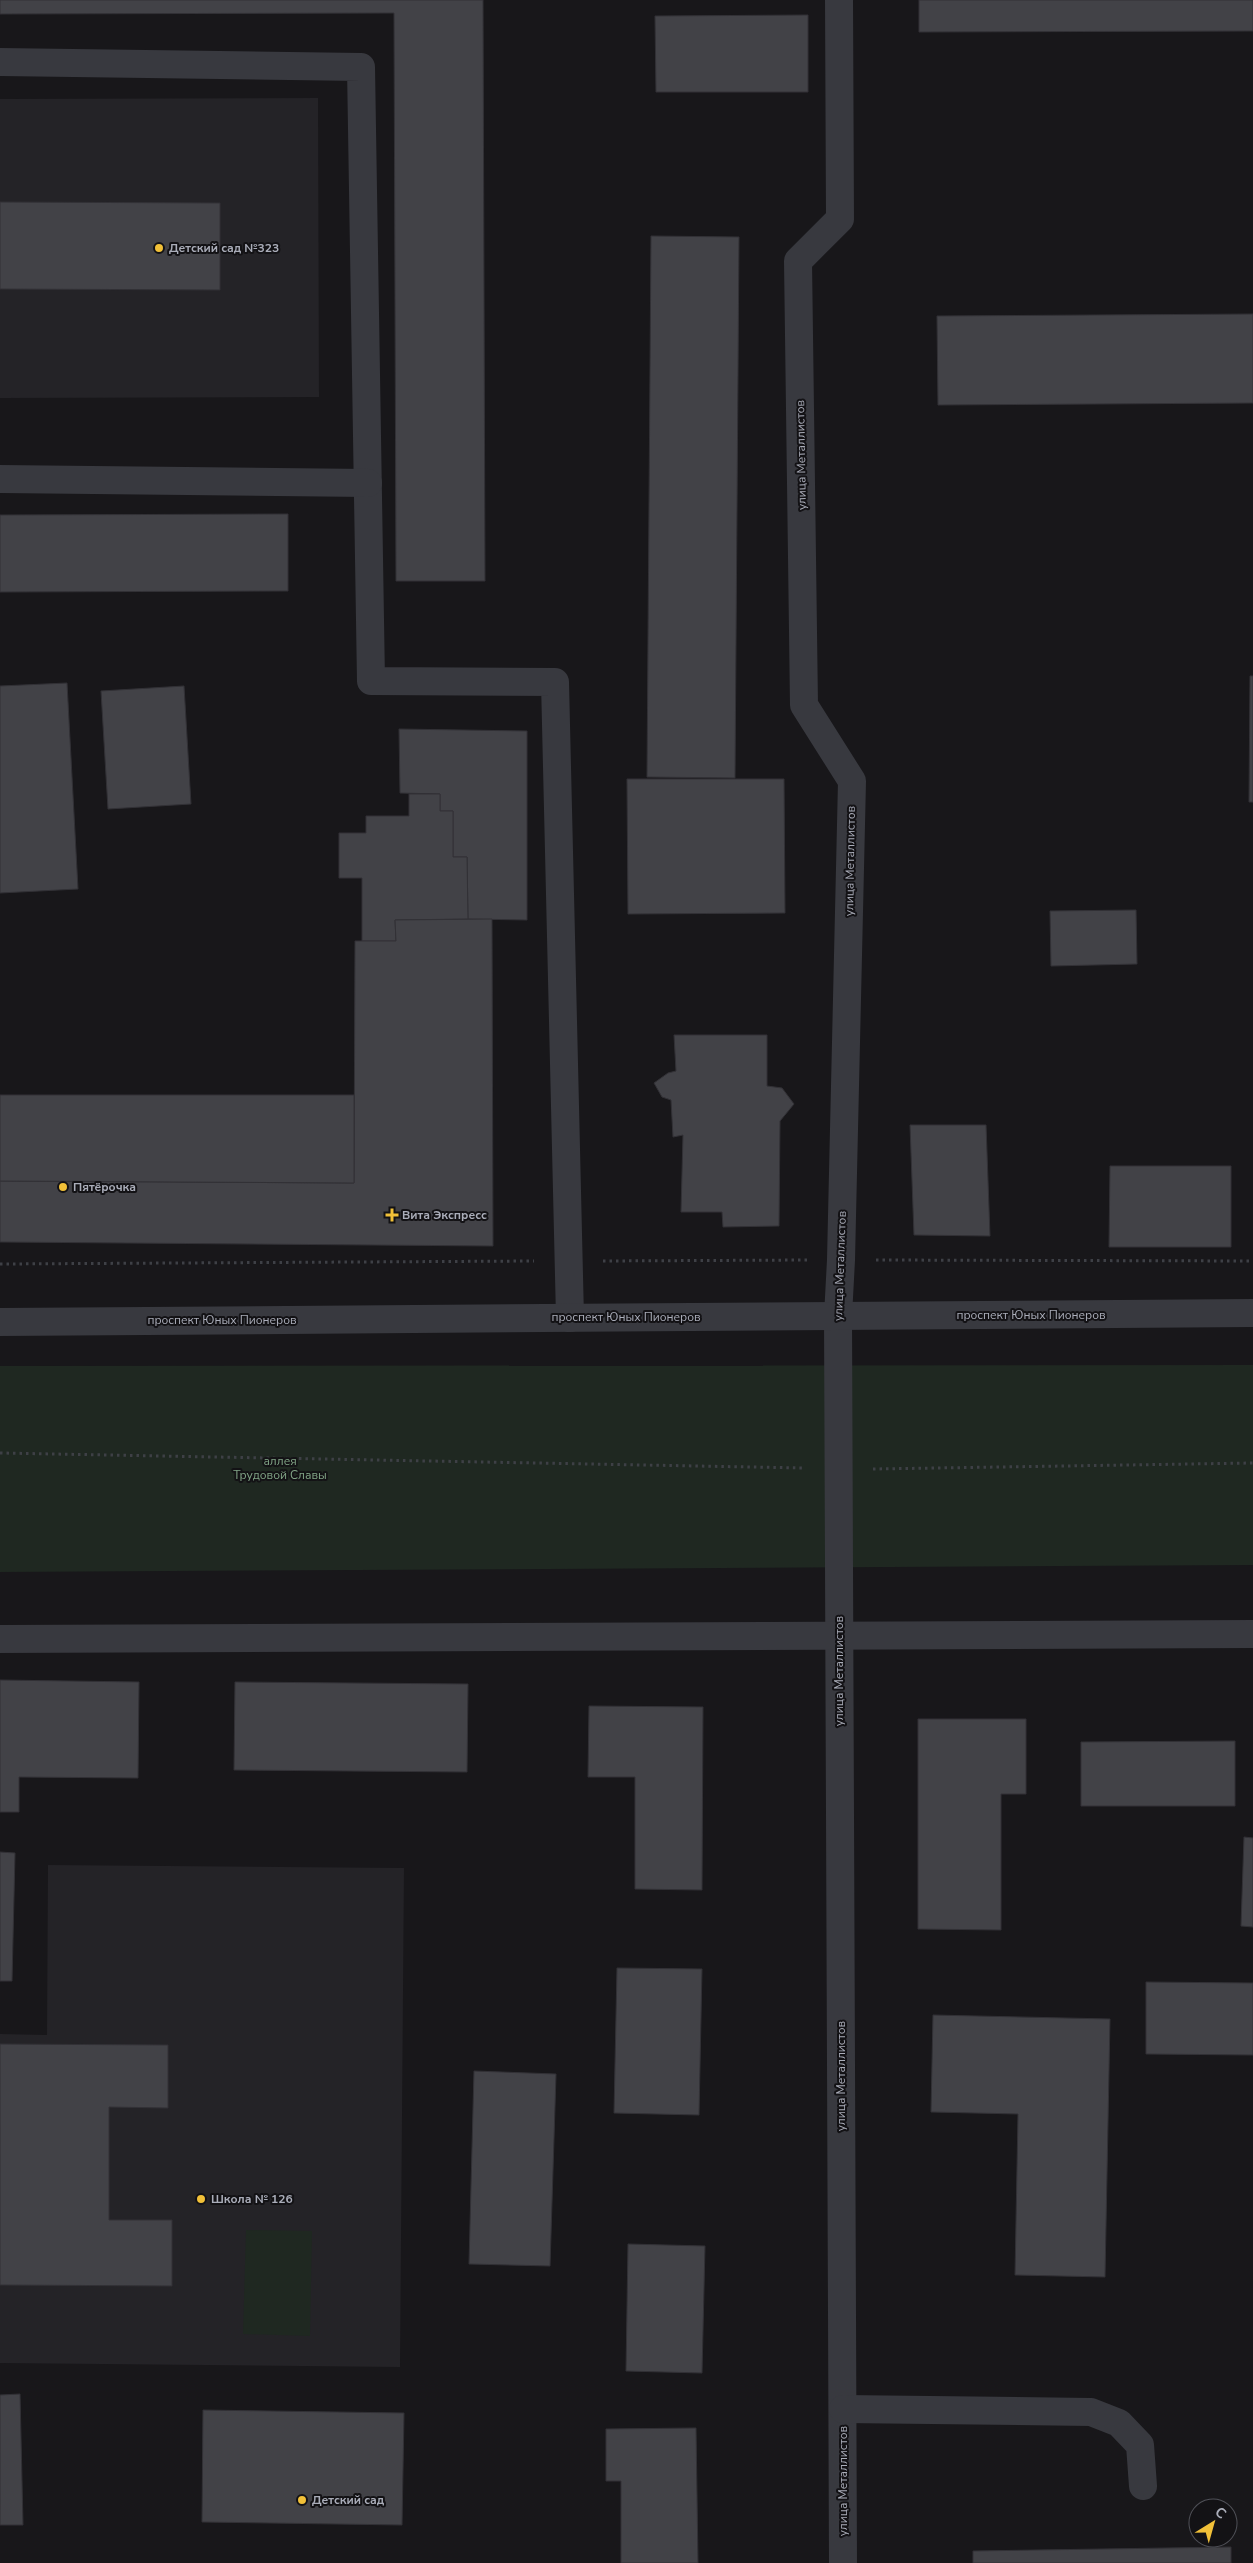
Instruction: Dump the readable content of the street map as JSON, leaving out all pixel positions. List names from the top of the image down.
{
  "streets": {
    "street": ["улица Металлистов", "проспект Юных Пионеров"]
  },
  "crossings": [
    ["улица Металлистов", "проспект Юных Пионеров"]
  ],
  "parks": ["аллея Трудовой Славы"],
  "places": {
    "other": [
      "Детский сад №323",
      "Пятёрочка",
      "Школа № 126",
      "Детский сад"
    ],
    "health": ["Вита Экспресс"]
  },
  "north": "top right"
}
